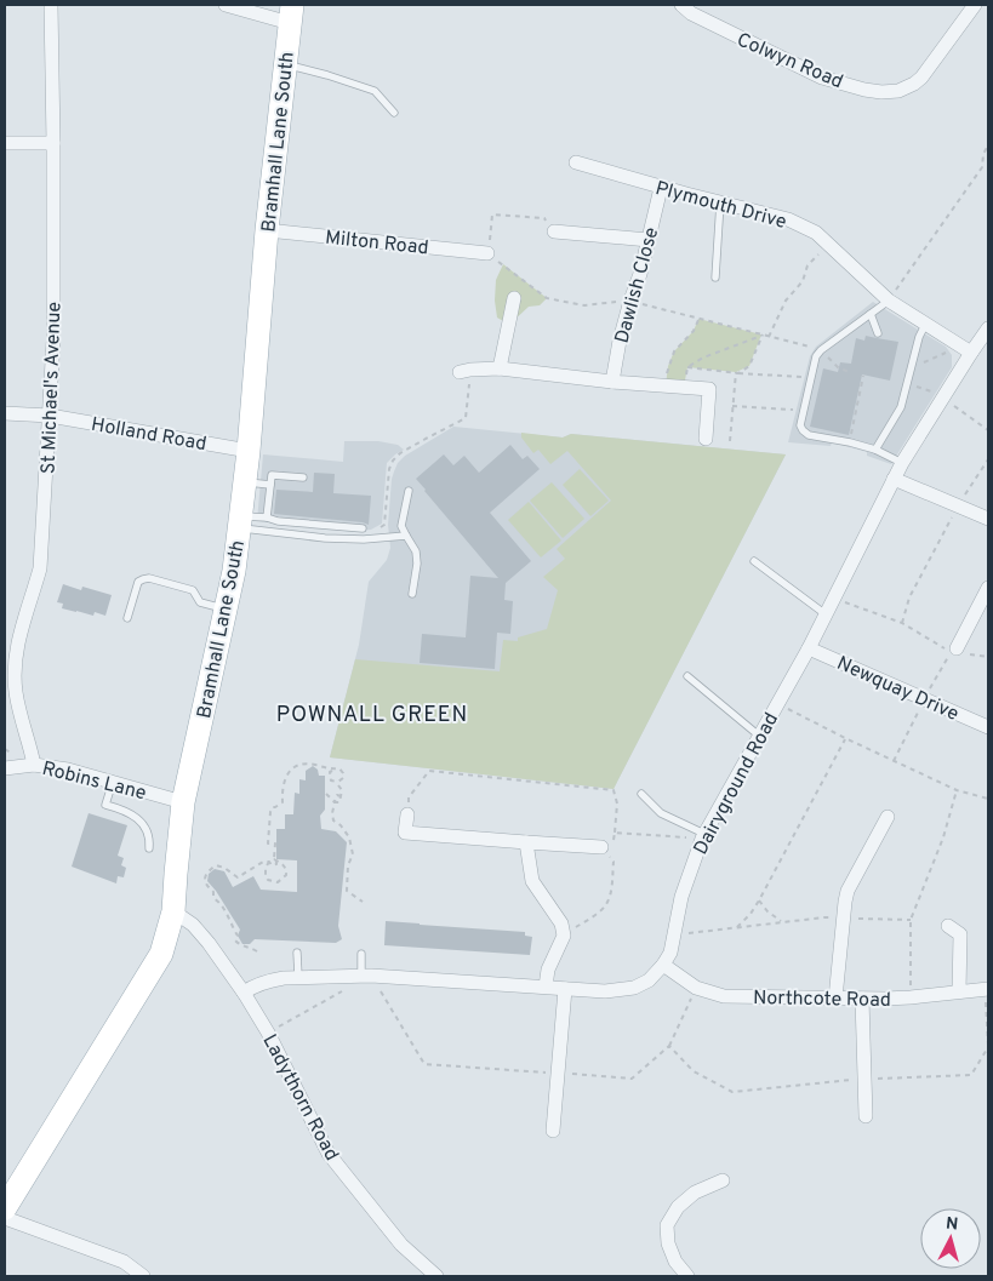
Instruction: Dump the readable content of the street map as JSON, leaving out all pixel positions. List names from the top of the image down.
{
  "streets": {
    "main road": ["Bramhall Lane South"],
    "street": [
      "Colwyn Road",
      "Plymouth Drive",
      "Milton Road",
      "Dawlish Close",
      "St Michael's Avenue",
      "Holland Road",
      "Newquay Drive",
      "Robins Lane",
      "Dairyground Road",
      "Northcote Road",
      "Ladythorn Road"
    ]
  },
  "crossings": [
    ["Bramhall Lane South", "Milton Road"],
    ["Bramhall Lane South", "Holland Road"],
    ["Bramhall Lane South", "Robins Lane"],
    ["Bramhall Lane South", "Ladythorn Road"],
    ["Plymouth Drive", "Dawlish Close"],
    ["Plymouth Drive", "Dairyground Road"],
    ["St Michael's Avenue", "Holland Road"],
    ["St Michael's Avenue", "Robins Lane"],
    ["Newquay Drive", "Dairyground Road"],
    ["Dairyground Road", "Northcote Road"],
    ["Dairyground Road", "Ladythorn Road"]
  ],
  "districts": ["POWNALL GREEN"],
  "north": "top"
}
